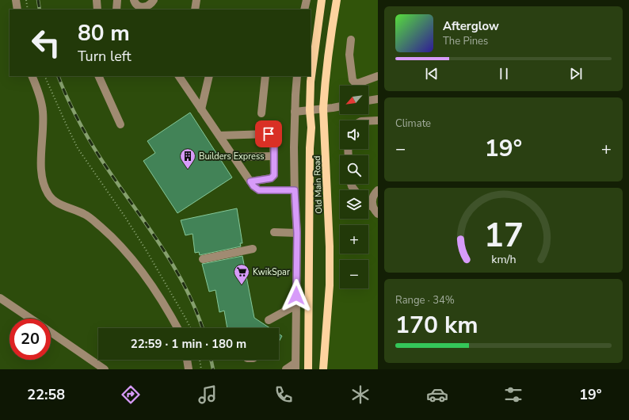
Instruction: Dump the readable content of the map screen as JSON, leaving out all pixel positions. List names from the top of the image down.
{
  "streets": {
    "main road": ["Old Main Road"]
  },
  "places": {
    "building": ["Builders Express"],
    "supermarket": ["KwikSpar"]
  },
  "north": "bottom left",
  "page": {
    "turn": ["80 m", "Turn left"],
    "song": ["Afterglow", "The Pines"],
    "map_buttons": ["+", "−"],
    "tile": [
      "Climate",
      ["Range · 34%", "170 km"]
    ],
    "heat": ["−", "19°", "+"],
    "limit": "20",
    "trip": "22:59 · 1 min · 180 m",
    "tabs": ["22:58", "19°"],
    "gauge": ["17", "km/h"]
  }
}
